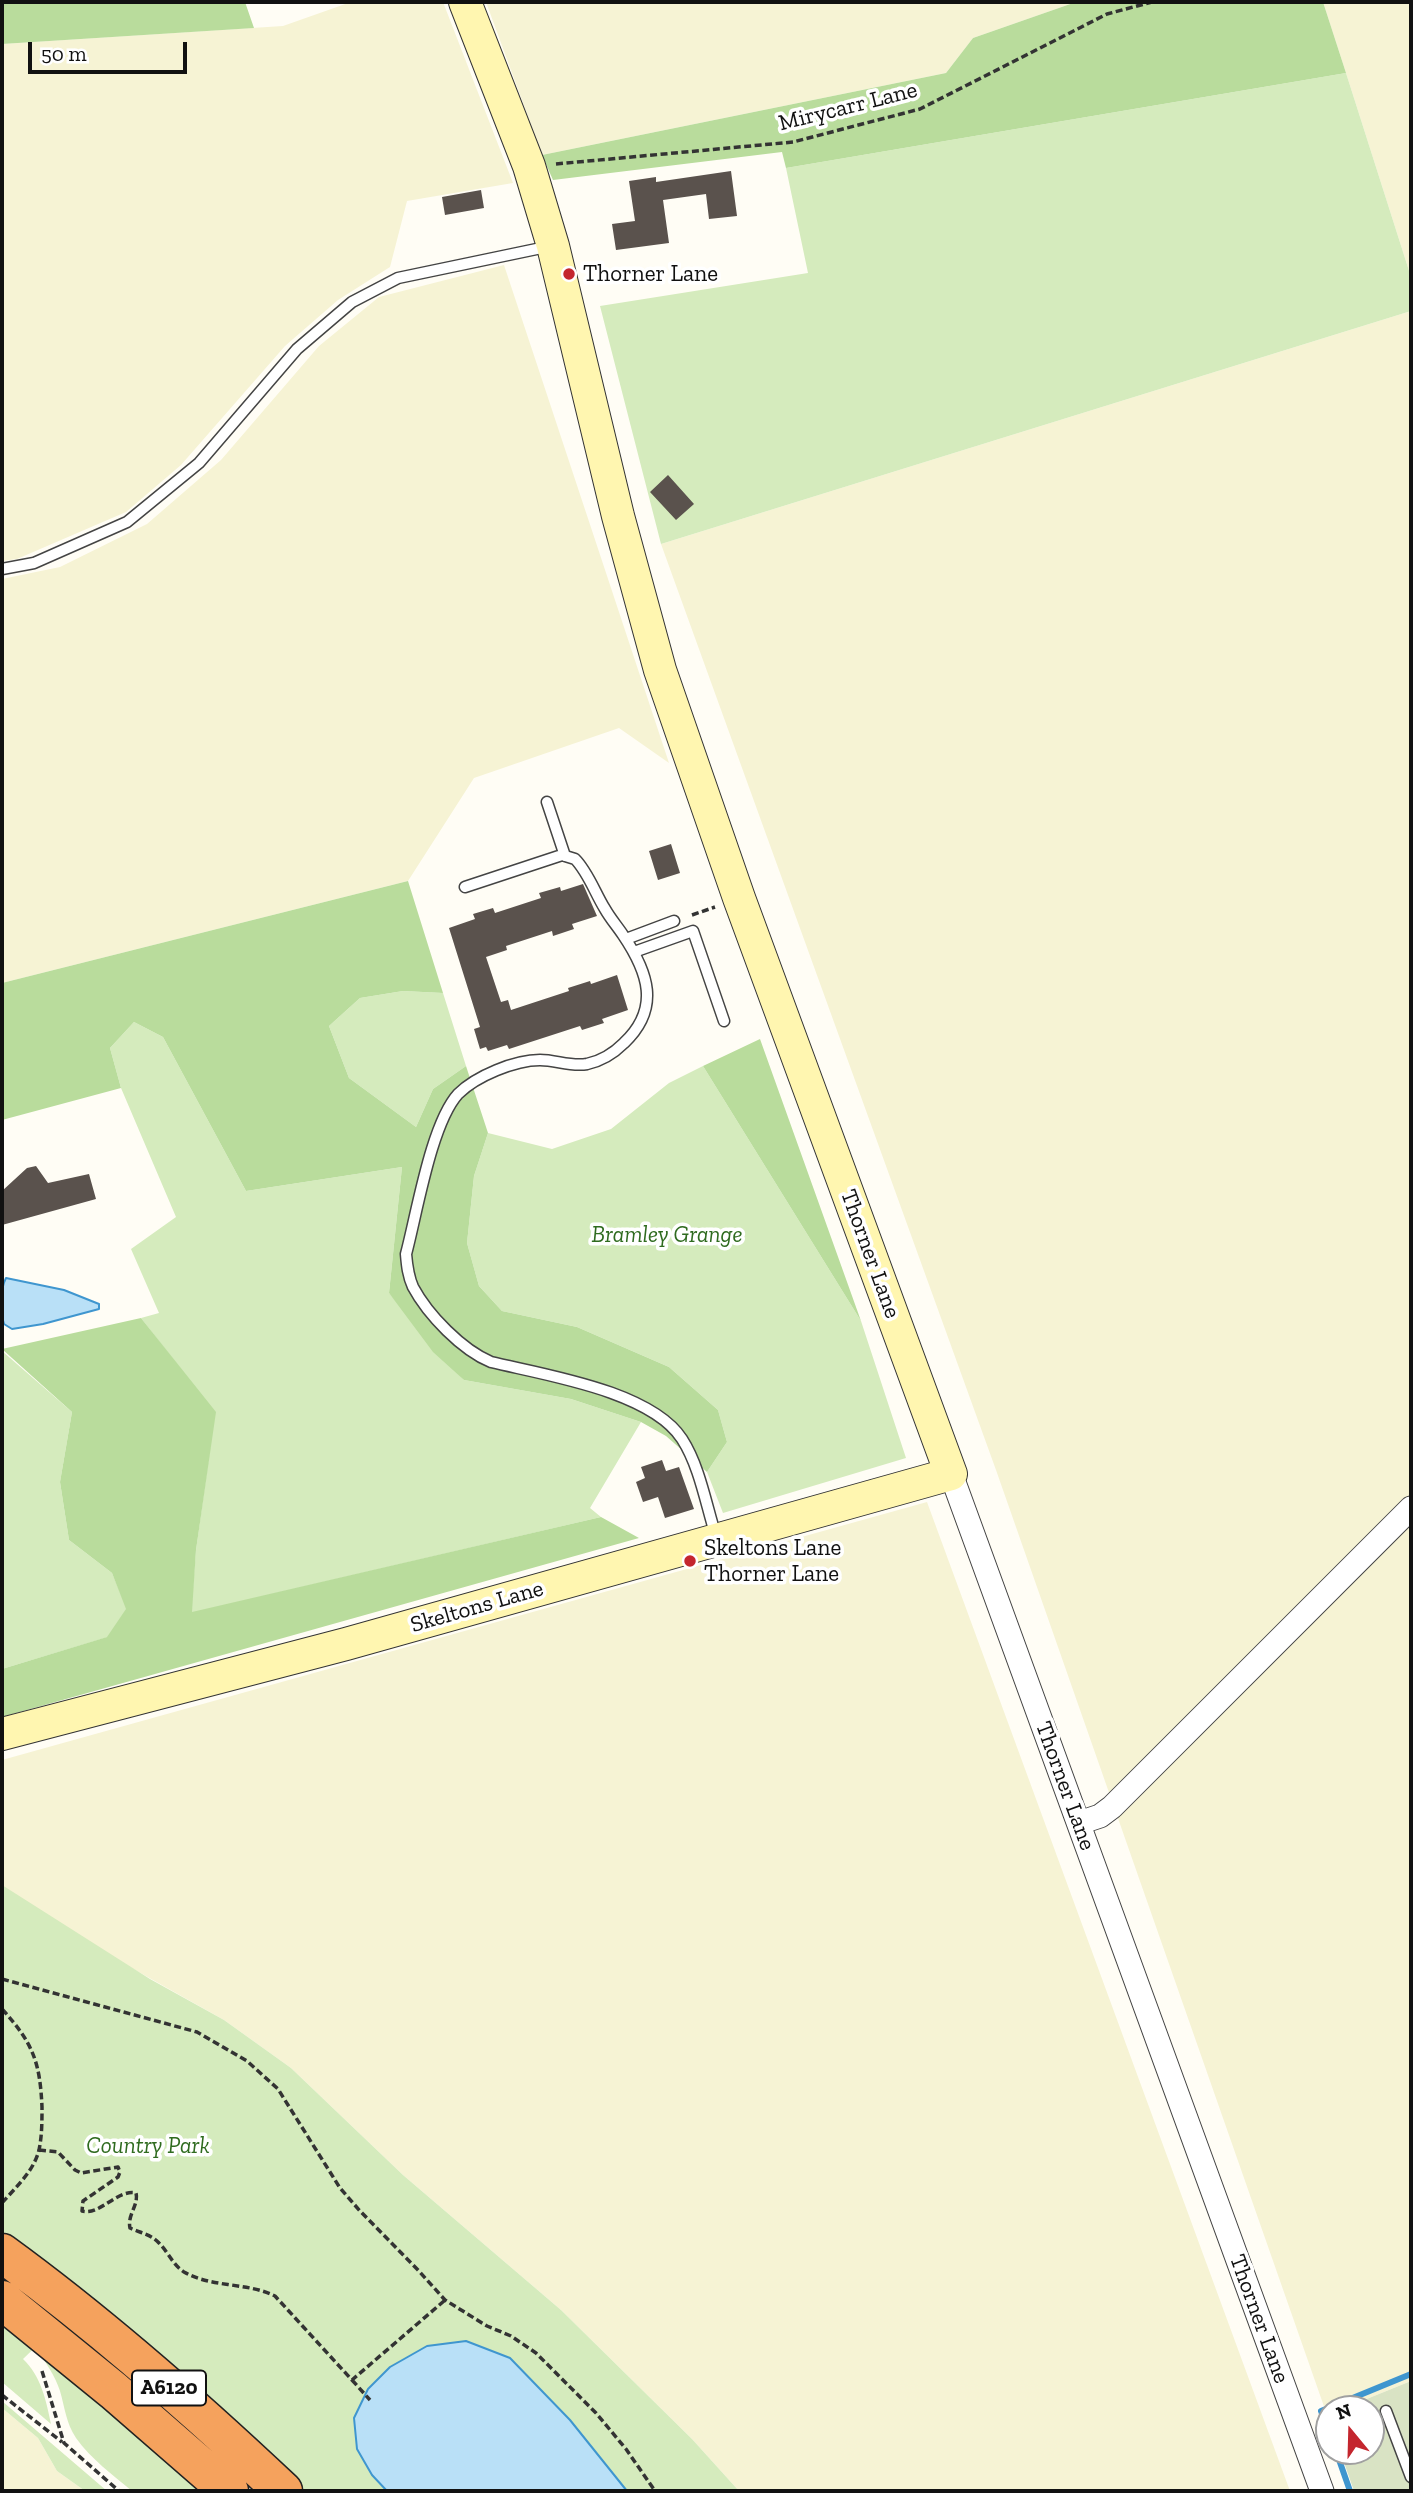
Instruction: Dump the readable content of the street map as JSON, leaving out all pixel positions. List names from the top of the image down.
{
  "streets": {
    "highway": ["A6120"],
    "street": ["Thorner Lane", "Skeltons Lane"],
    "path": ["Mirycarr Lane"]
  },
  "crossings": [
    ["Mirycarr Lane", "Thorner Lane"],
    ["Thorner Lane", "Skeltons Lane"]
  ],
  "parks": ["Bramley Grange", "Country Park"],
  "places": ["Thorner Lane", "Skeltons Lane Thorner Lane"],
  "scale_bar": "50 m",
  "north": "top"
}
